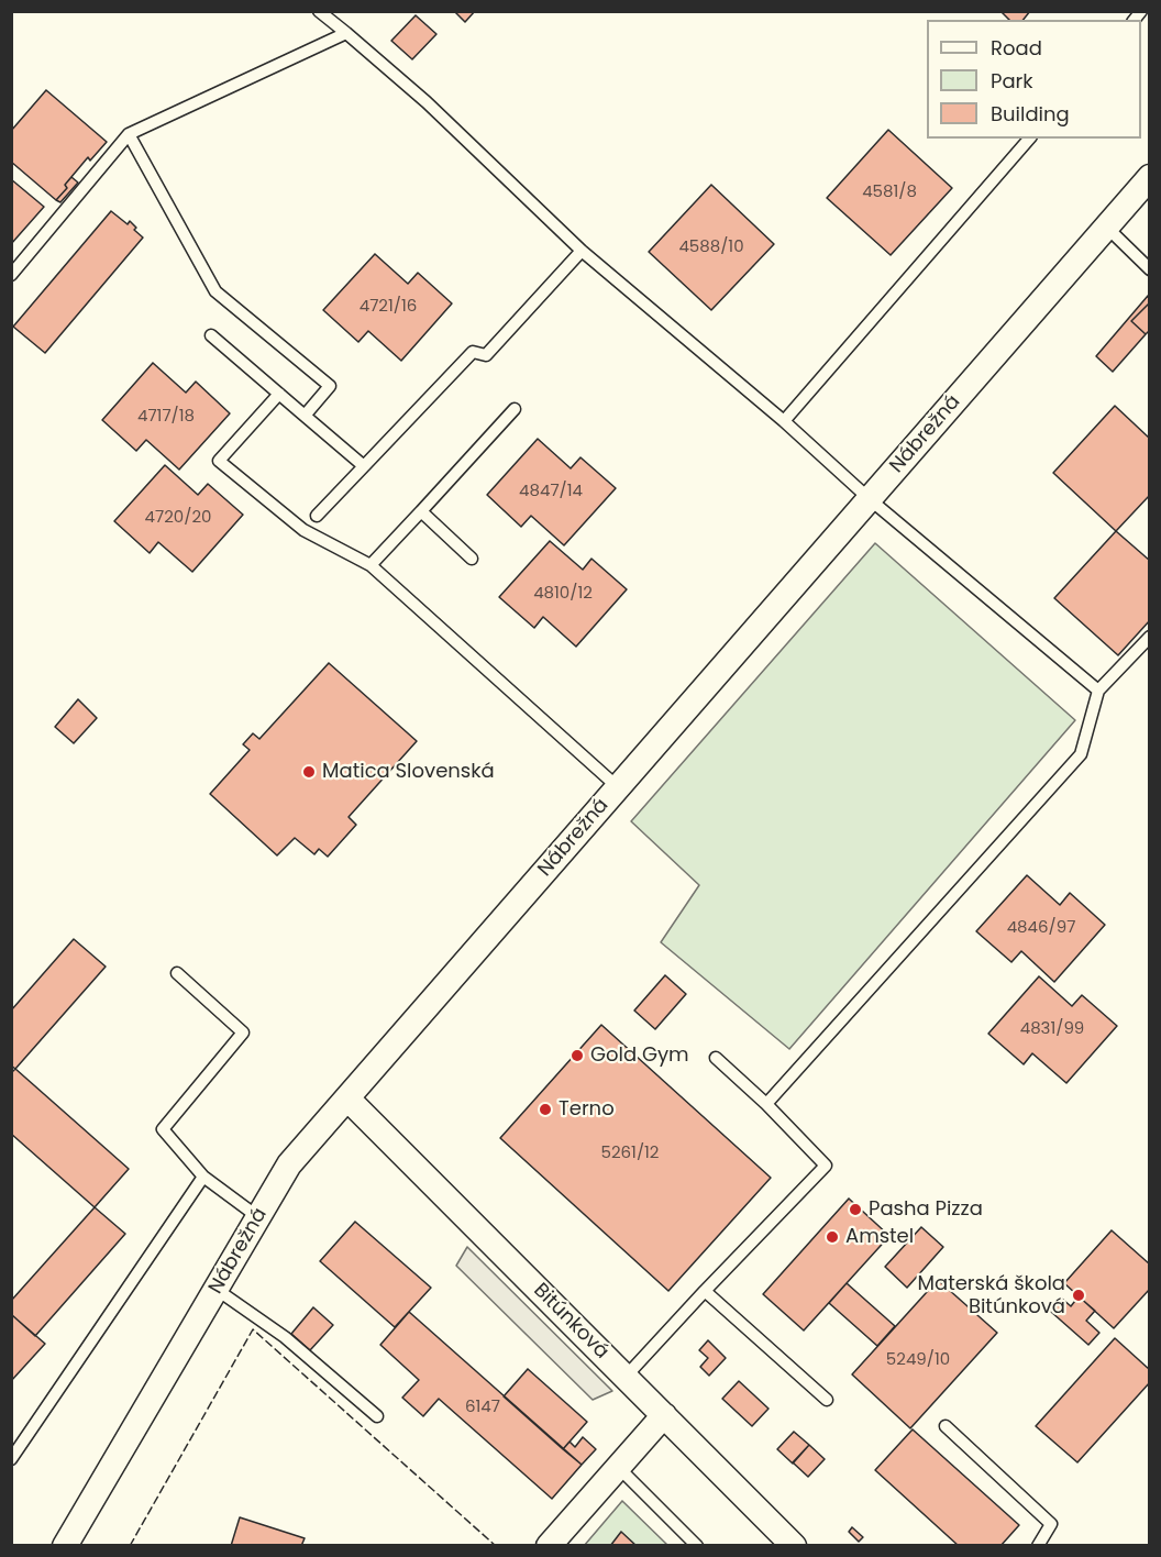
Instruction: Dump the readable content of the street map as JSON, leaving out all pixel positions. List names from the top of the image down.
{
  "streets": {
    "street": ["Nábrežná", "Bitúnková"]
  },
  "crossings": [
    ["Nábrežná", "Bitúnková"]
  ],
  "places": [
    "Matica Slovenská",
    "Gold Gym",
    "Terno",
    "Pasha Pizza",
    "Amstel",
    "Materská škola Bitúnková"
  ],
  "house_numbers": [
    "4581/8",
    "4588/10",
    "4721/16",
    "4717/18",
    "4847/14",
    "4720/20",
    "4810/12",
    "4846/97",
    "4831/99",
    "5261/12",
    "5249/10",
    "6147"
  ],
  "legend": ["Road", "Park", "Building"]
}
